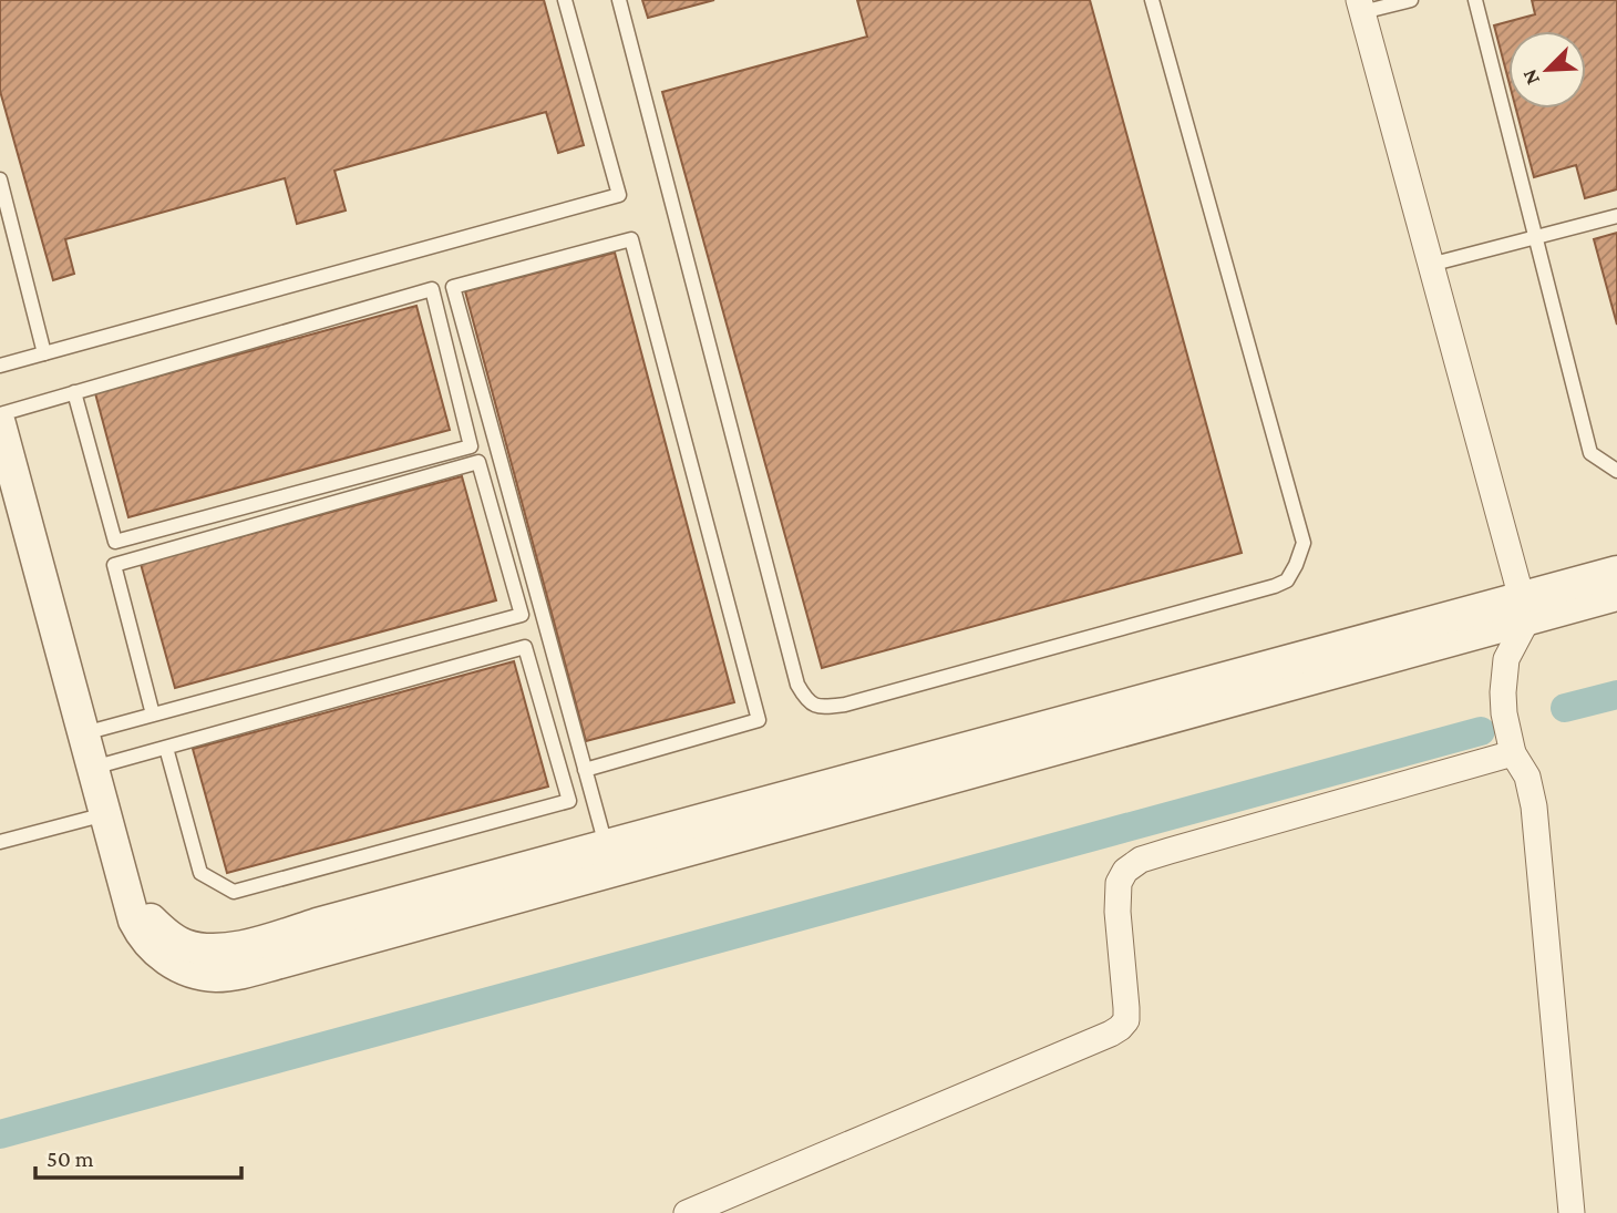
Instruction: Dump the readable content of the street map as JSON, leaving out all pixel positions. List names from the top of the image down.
{
  "scale_bar": "50 m",
  "north": "bottom left"
}
